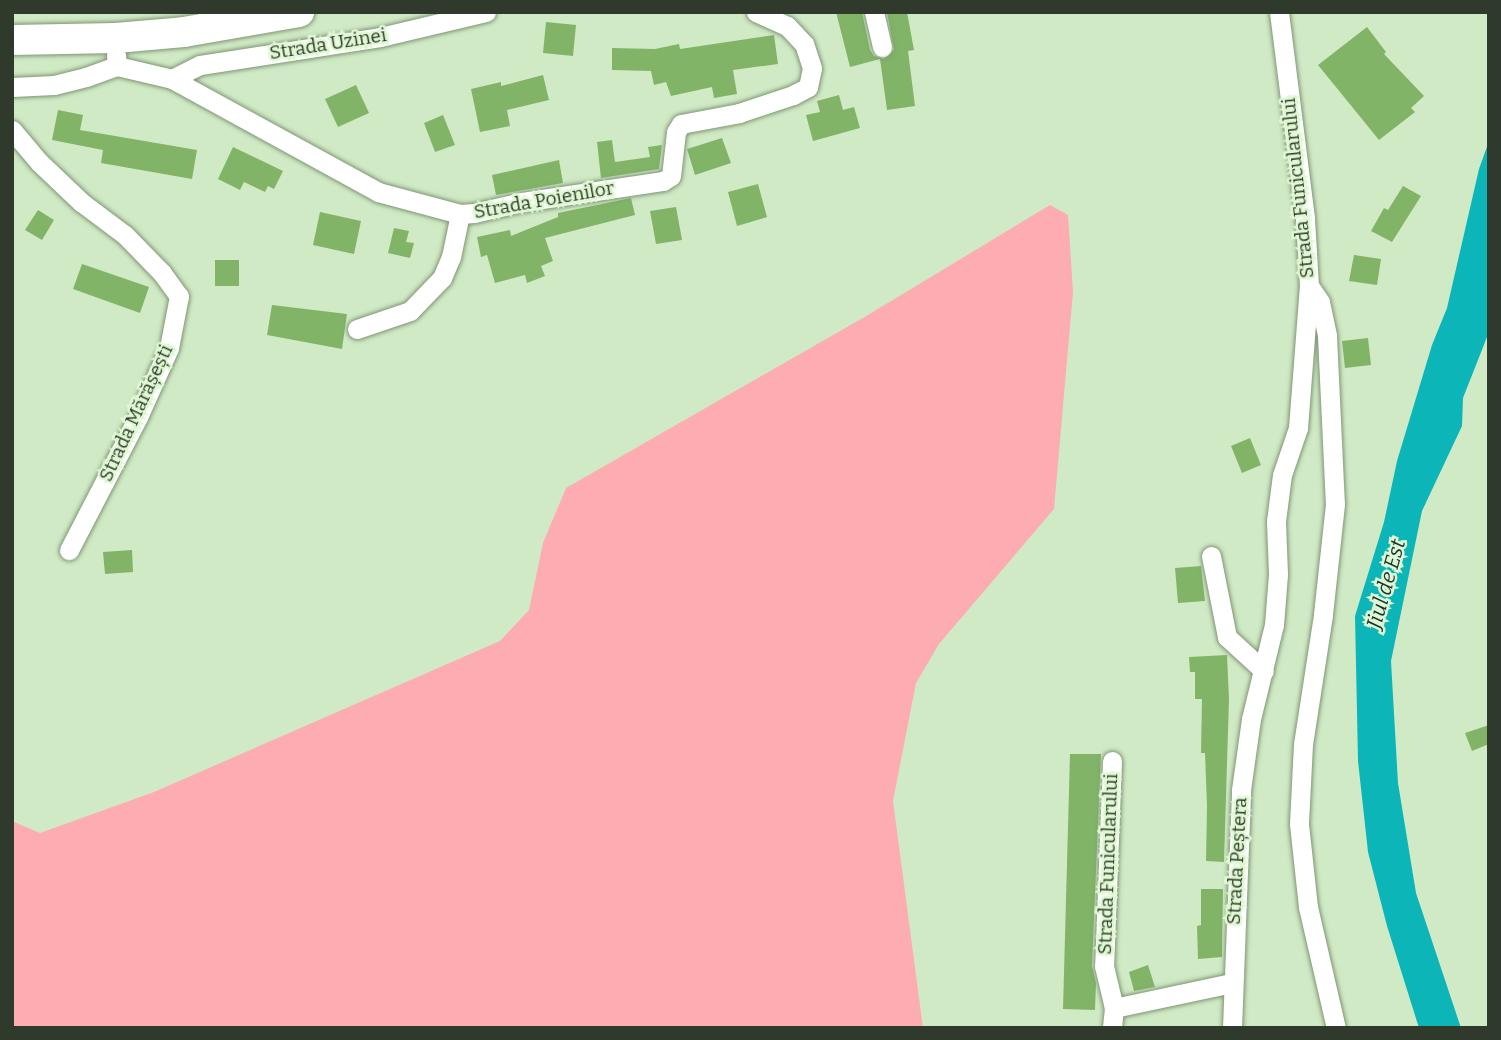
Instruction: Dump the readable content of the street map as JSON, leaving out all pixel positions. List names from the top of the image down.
{
  "streets": {
    "street": [
      "Strada Uzinei",
      "Strada Funicularului",
      "Strada Poienilor",
      "Strada Mărășești",
      "Strada Peștera"
    ]
  },
  "crossings": [
    ["Strada Uzinei", "Strada Poienilor"],
    ["Strada Funicularului", "Strada Peștera"]
  ],
  "water": ["Jiul de Est"]
}
